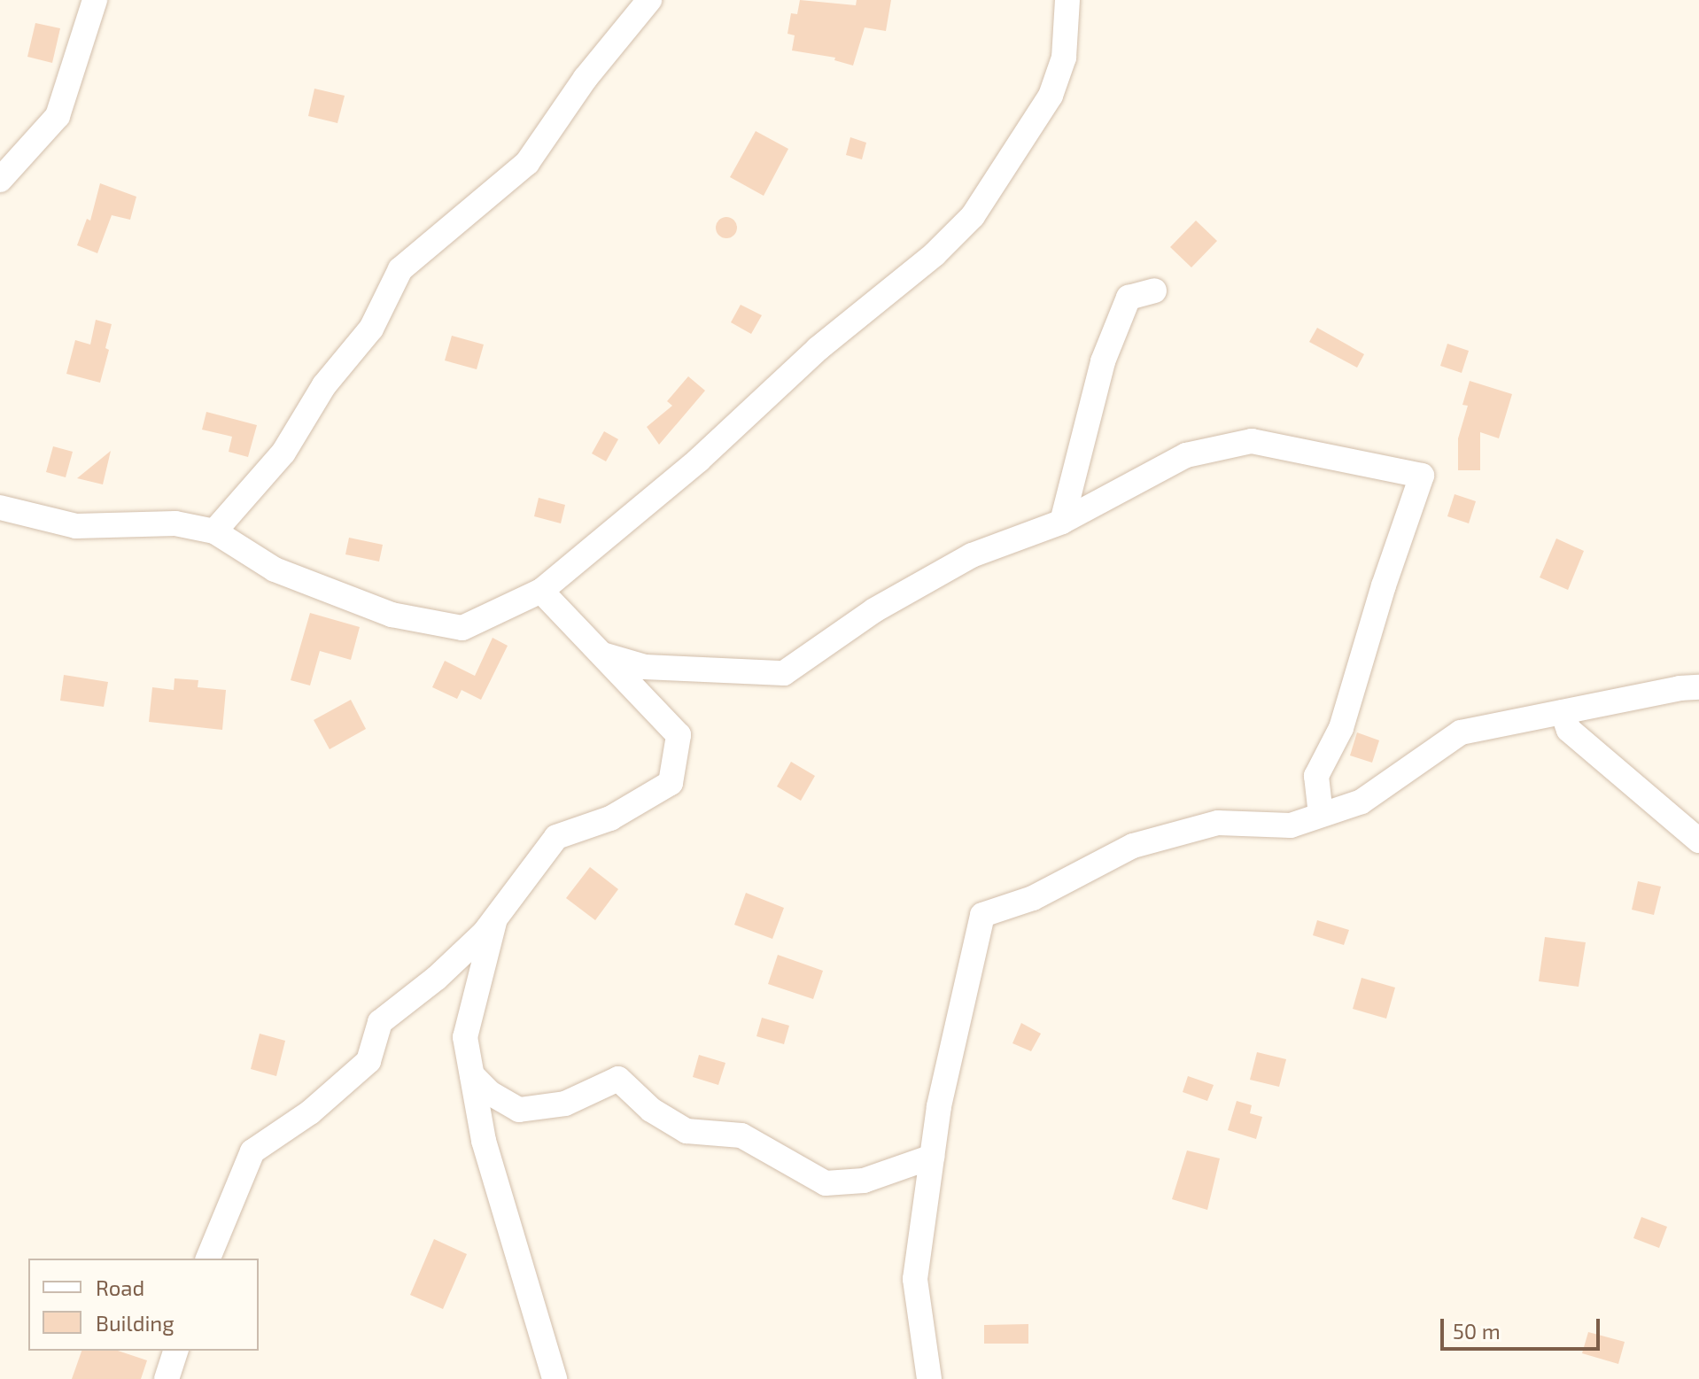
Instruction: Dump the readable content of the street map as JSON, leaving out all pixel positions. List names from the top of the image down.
{
  "legend": ["Road", "Building"],
  "scale_bar": "50 m"
}
